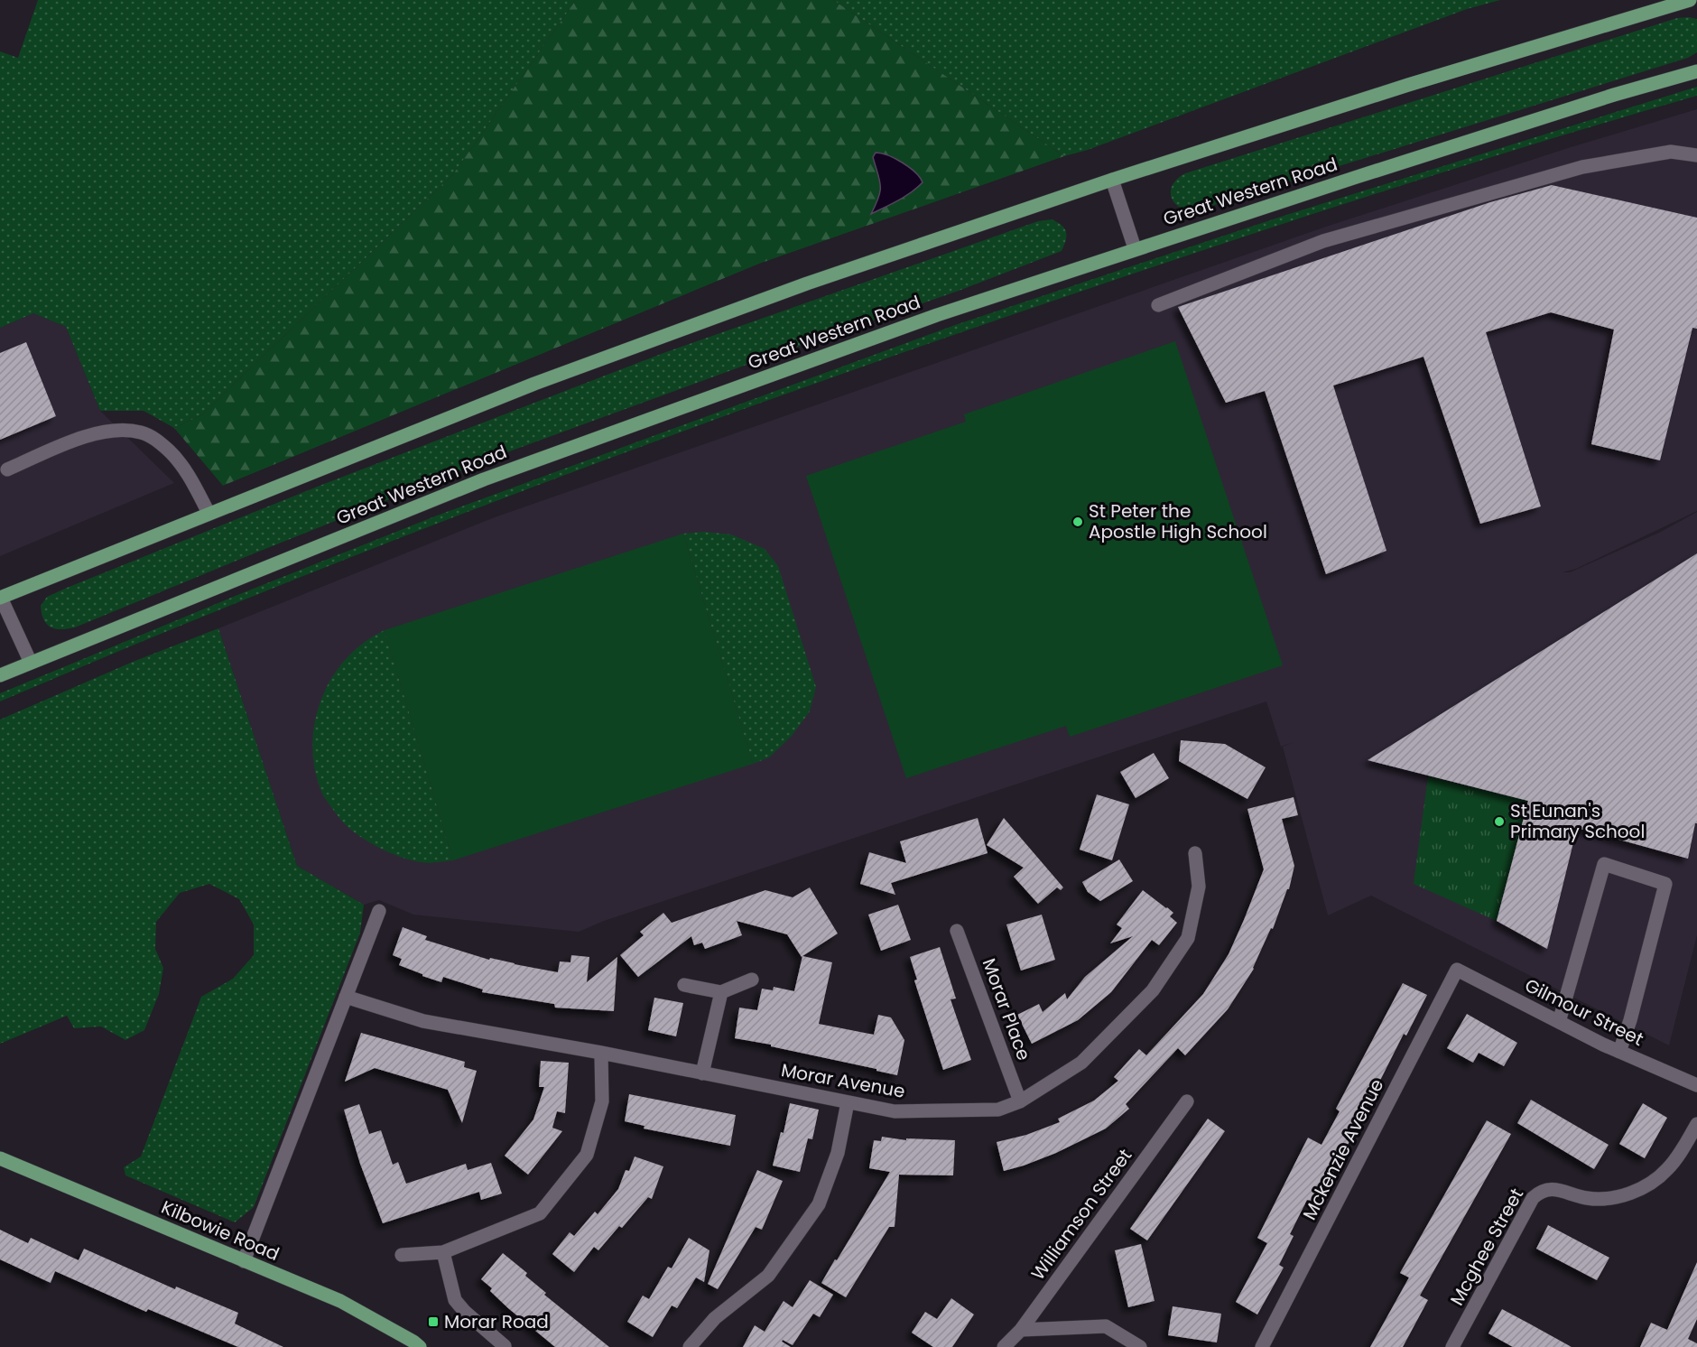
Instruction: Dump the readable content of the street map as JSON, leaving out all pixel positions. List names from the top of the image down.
{
  "streets": {
    "main road": ["Great Western Road", "Kilbowie Road"],
    "street": [
      "Morar Place",
      "Gilmour Street",
      "Morar Avenue",
      "Mckenzie Avenue",
      "Williamson Street",
      "Mcghee Street"
    ]
  },
  "crossings": [
    ["Morar Place", "Morar Avenue"],
    ["Gilmour Street", "Mckenzie Avenue"]
  ],
  "places": {
    "other": ["St Peter the Apostle High School", "St Eunan's Primary School"],
    "transit": ["Morar Road"]
  }
}
